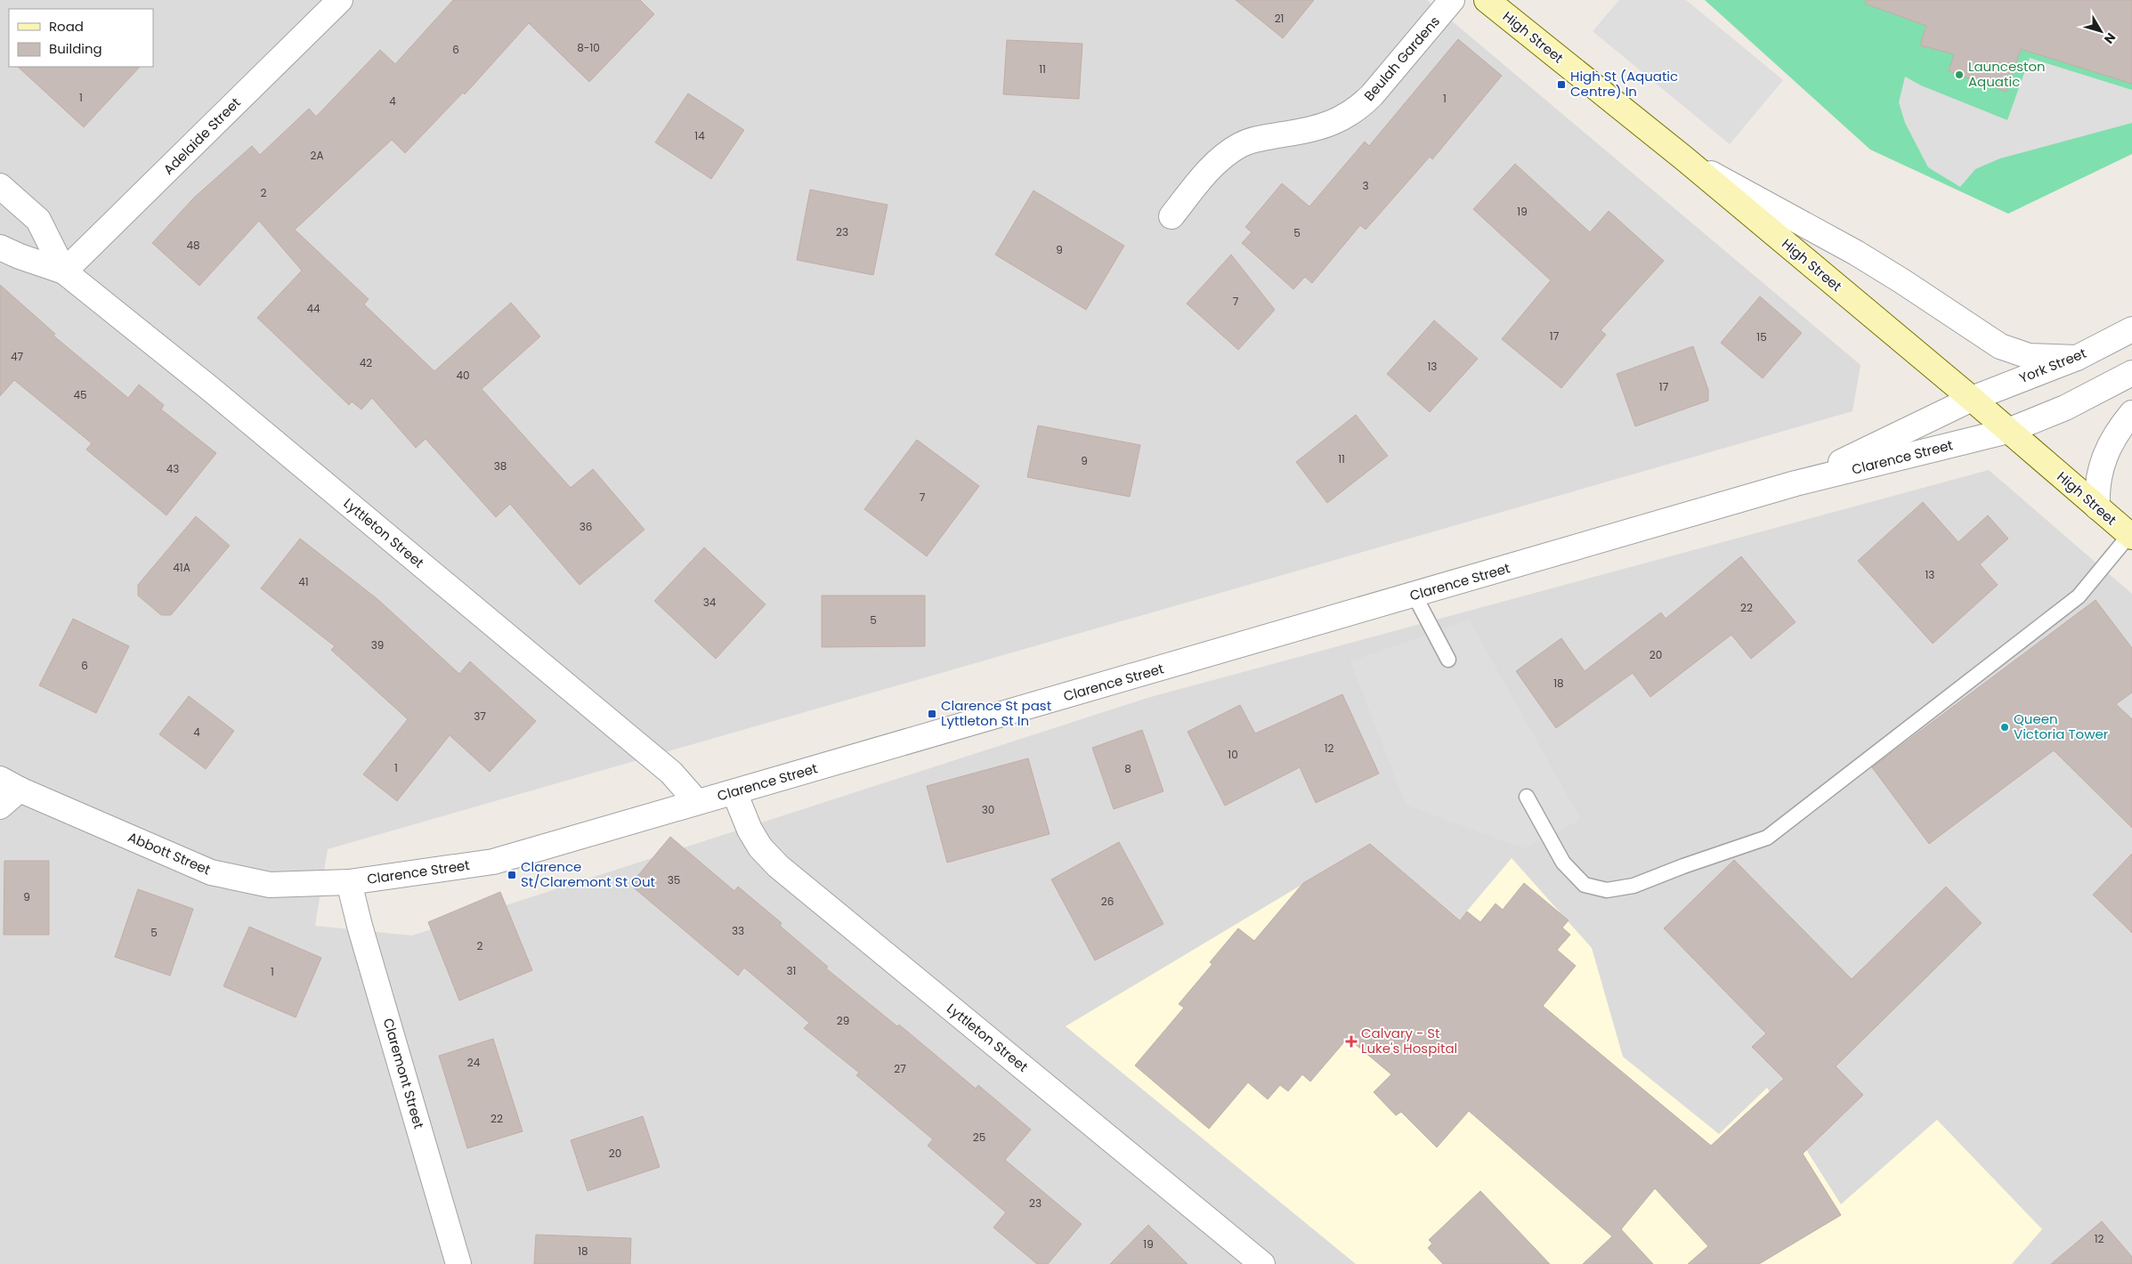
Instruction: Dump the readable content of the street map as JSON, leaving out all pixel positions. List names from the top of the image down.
{
  "streets": {
    "main road": ["High Street"],
    "street": [
      "Beulah Gardens",
      "Adelaide Street",
      "York Street",
      "Clarence Street",
      "Lyttleton Street",
      "Abbott Street",
      "Claremont Street"
    ]
  },
  "crossings": [
    ["High Street", "York Street"],
    ["High Street", "Clarence Street"],
    ["Adelaide Street", "Lyttleton Street"],
    ["York Street", "Clarence Street"],
    ["Clarence Street", "Lyttleton Street"],
    ["Clarence Street", "Abbott Street"],
    ["Clarence Street", "Claremont Street"],
    ["Abbott Street", "Claremont Street"]
  ],
  "places": {
    "other": ["Launceston Aquatic", "Queen Victoria Tower"],
    "transit": ["High St (Aquatic Centre) In", "Clarence St past Lyttleton St In", "Clarence St/Claremont St Out"],
    "health": ["Calvary - St Luke's Hospital"]
  },
  "house_numbers": [
    "21",
    "8-10",
    "6",
    "11",
    "1",
    "1",
    "4",
    "14",
    "2A",
    "3",
    "2",
    "19",
    "23",
    "5",
    "48",
    "9",
    "7",
    "44",
    "17",
    "15",
    "47",
    "42",
    "13",
    "40",
    "17",
    "45",
    "11",
    "9",
    "38",
    "43",
    "7",
    "36",
    "41A",
    "13",
    "41",
    "34",
    "22",
    "5",
    "39",
    "20",
    "6",
    "18",
    "37",
    "4",
    "12",
    "10",
    "1",
    "8",
    "30",
    "35",
    "9",
    "26",
    "33",
    "5",
    "2",
    "31",
    "1",
    "29",
    "24",
    "27",
    "22",
    "25",
    "20",
    "23",
    "12",
    "19",
    "18"
  ],
  "legend": ["Road", "Building"],
  "north": "bottom right"
}
